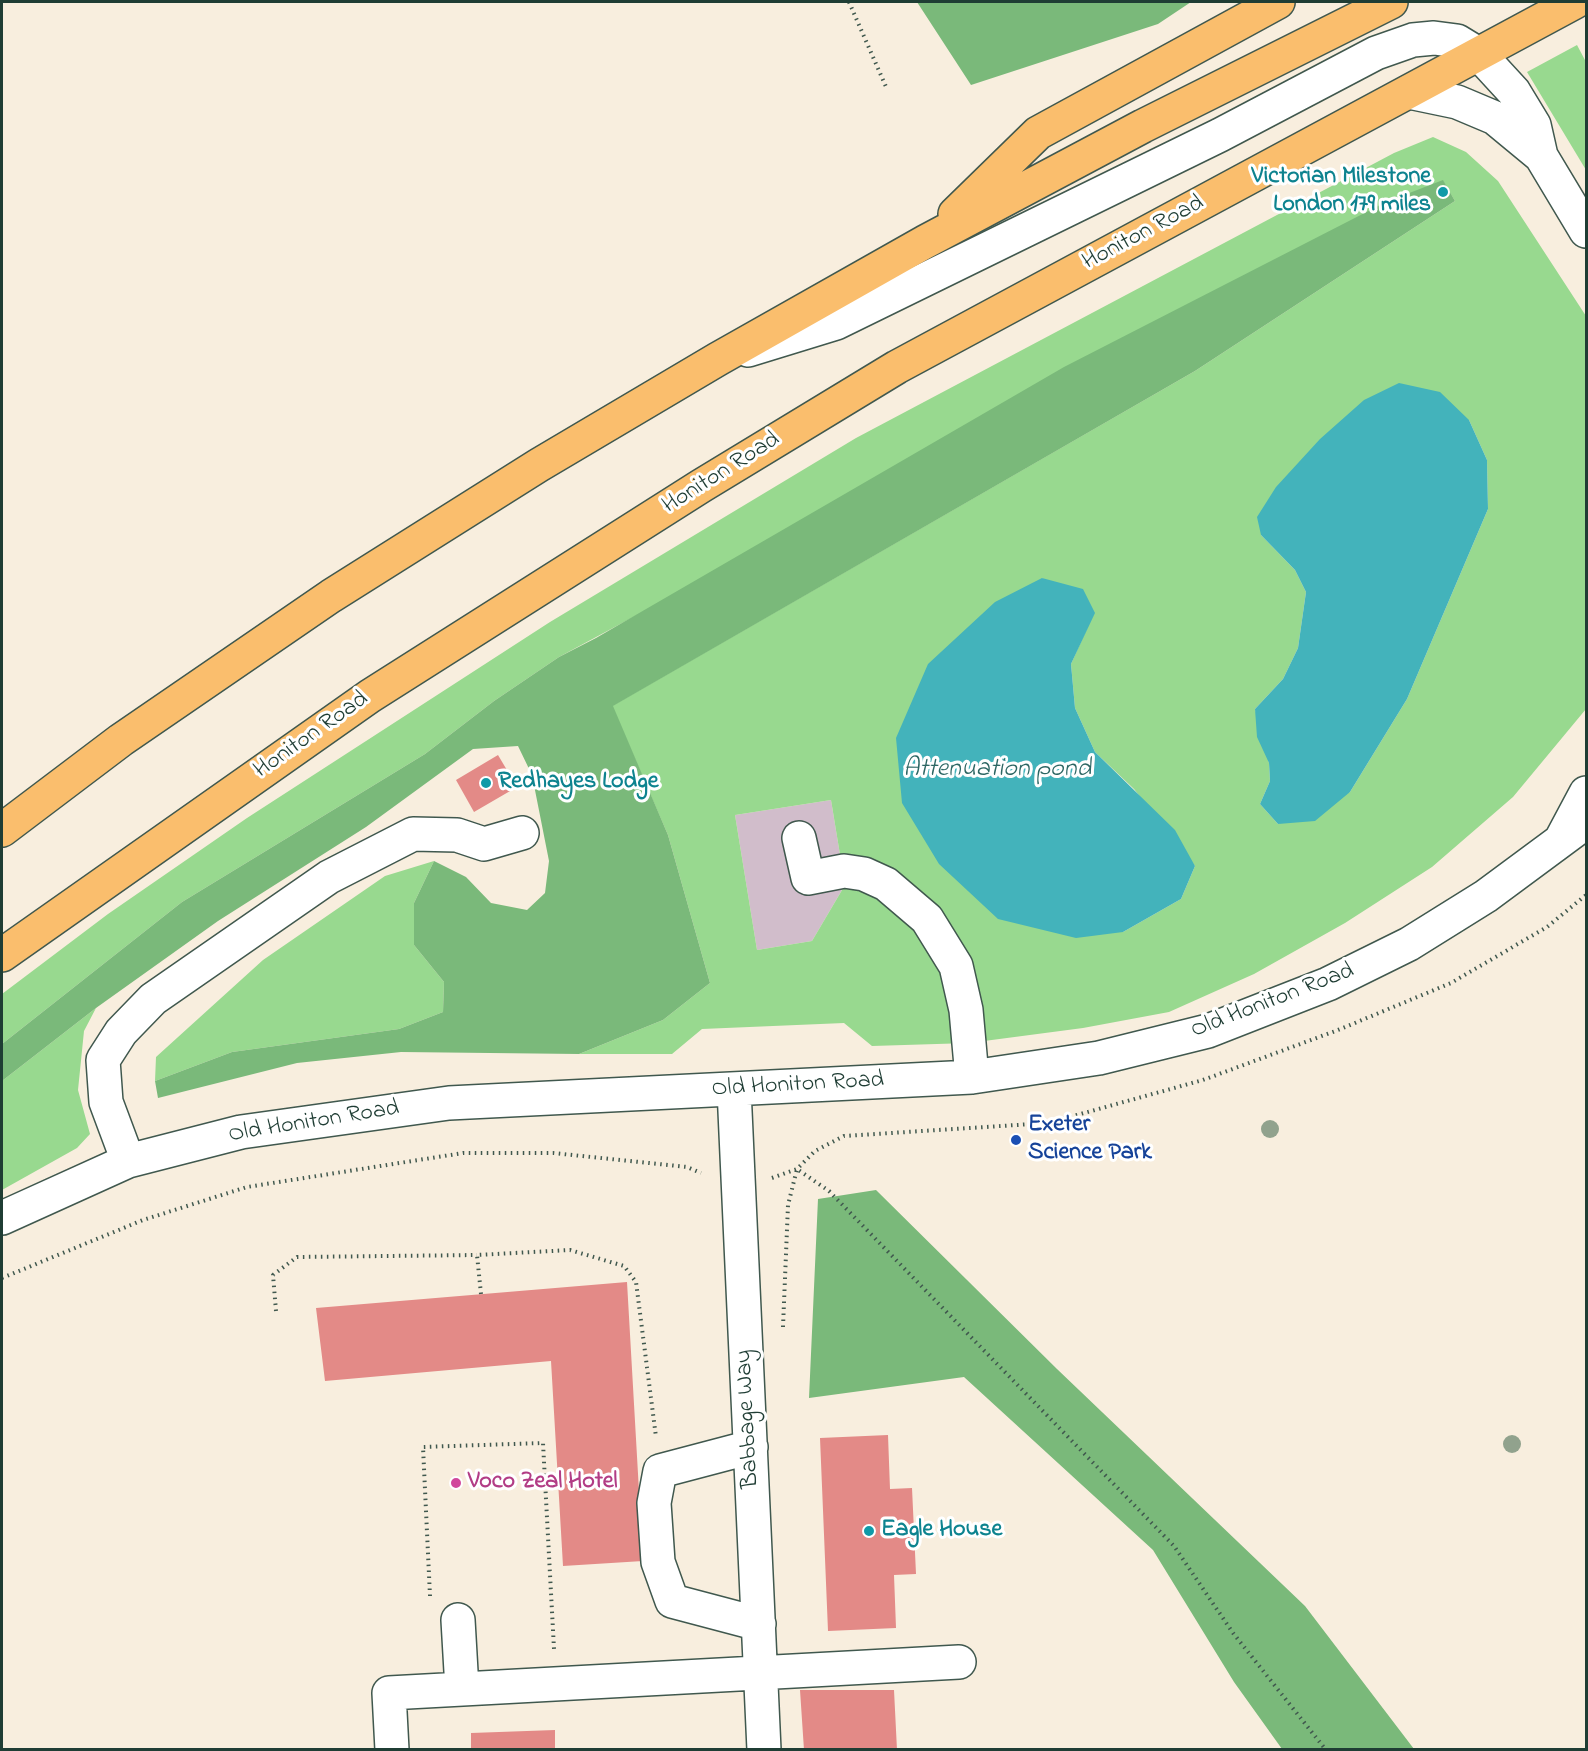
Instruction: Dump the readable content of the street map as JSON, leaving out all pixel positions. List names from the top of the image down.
{
  "streets": {
    "highway": ["Honiton Road"],
    "street": ["Old Honiton Road", "Babbage Way"]
  },
  "crossings": [
    ["Old Honiton Road", "Babbage Way"]
  ],
  "water": ["Attenuation pond"],
  "places": [
    "Victorian Milestone London 179 miles",
    "Redhayes Lodge",
    "Exeter Science Park",
    "Voco Zeal Hotel",
    "Eagle House"
  ]
}
